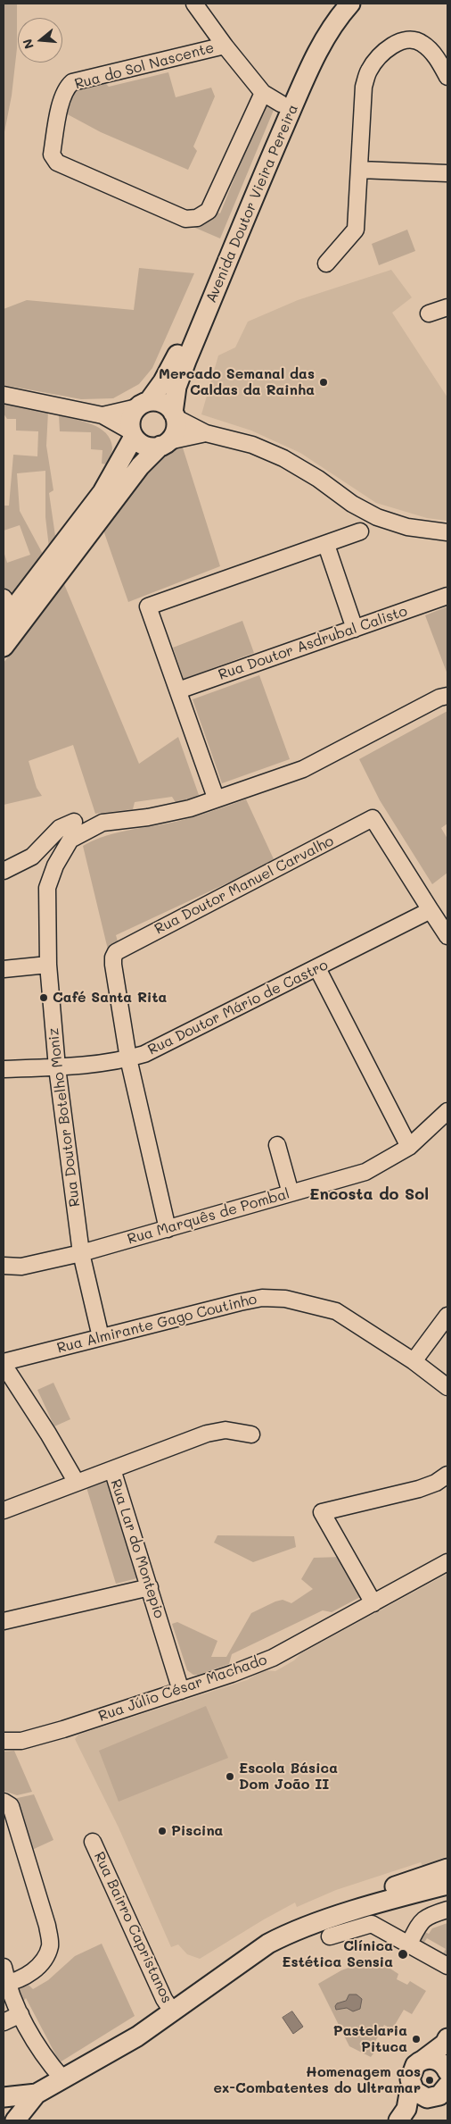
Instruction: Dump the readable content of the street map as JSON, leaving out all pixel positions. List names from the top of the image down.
{
  "streets": {
    "main road": ["Avenida Doutor Vieira Pereira"],
    "street": [
      "Rua do Sol Nascente",
      "Rua Doutor Asdrubal Calisto",
      "Rua Doutor Manuel Carvalho",
      "Rua Doutor Mário de Castro",
      "Rua Doutor Botelho Moniz",
      "Rua Marquês de Pombal",
      "Rua Almirante Gago Coutinho",
      "Rua Lar do Montepio",
      "Rua Júlio César Machado",
      "Rua Bairro Capristanos"
    ]
  },
  "crossings": [
    ["Rua Doutor Manuel Carvalho", "Rua Doutor Mário de Castro"],
    ["Rua Doutor Mário de Castro", "Rua Doutor Botelho Moniz"],
    ["Rua Doutor Botelho Moniz", "Rua Marquês de Pombal"],
    ["Rua Doutor Botelho Moniz", "Rua Almirante Gago Coutinho"],
    ["Rua Lar do Montepio", "Rua Júlio César Machado"]
  ],
  "districts": ["Encosta do Sol"],
  "places": [
    "Mercado Semanal das Caldas da Rainha",
    "Café Santa Rita",
    "Escola Básica Dom João II",
    "Piscina",
    "Clínica Estética Sensia",
    "Pastelaria Pituca",
    "Homenagem aos ex-Combatentes do Ultramar"
  ],
  "north": "left"
}
